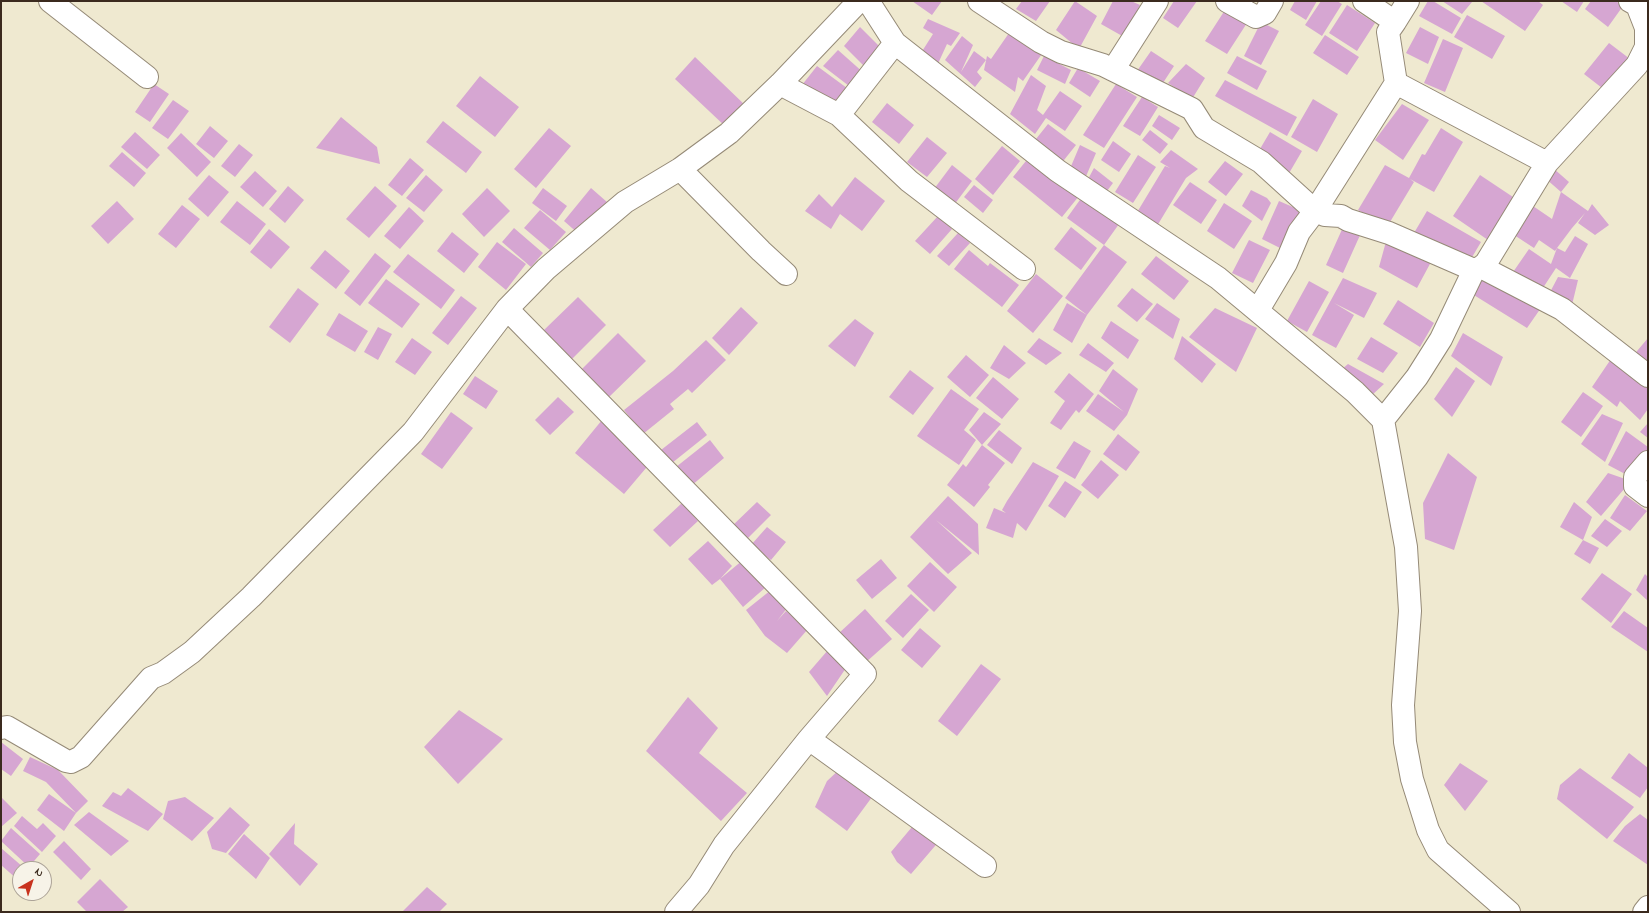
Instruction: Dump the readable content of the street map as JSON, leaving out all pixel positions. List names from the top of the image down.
{
  "north": "top right"
}
